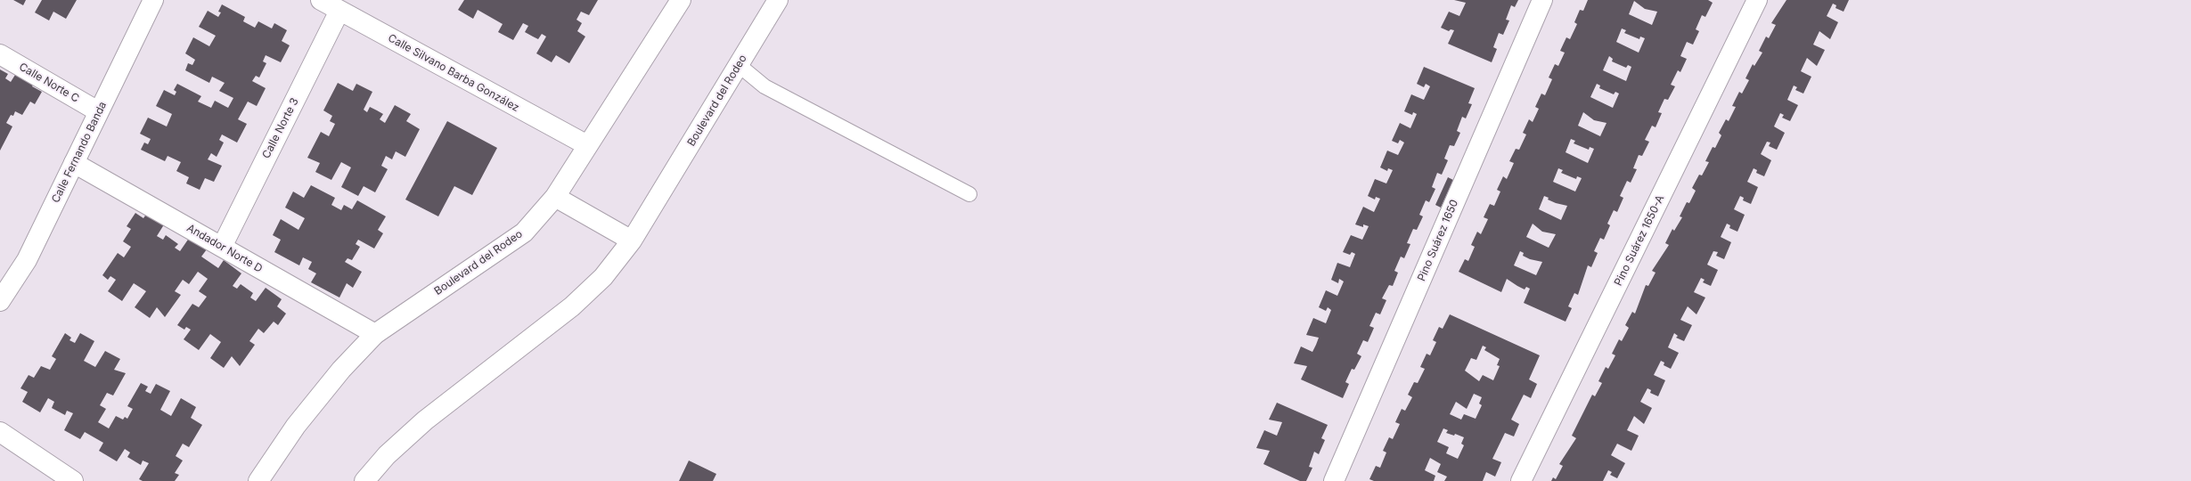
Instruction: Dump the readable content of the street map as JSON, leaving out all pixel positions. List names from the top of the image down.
{
  "streets": {
    "street": [
      "Calle Silvano Barba González",
      "Calle Norte C",
      "Boulevard del Rodeo",
      "Calle Norte 3",
      "Calle Fernando Banda",
      "Pino Suárez 1650",
      "Pino Suárez 1650-A",
      "Andador Norte D"
    ]
  },
  "crossings": [
    ["Calle Silvano Barba González", "Boulevard del Rodeo"],
    ["Calle Silvano Barba González", "Calle Norte 3"],
    ["Calle Norte C", "Calle Fernando Banda"],
    ["Boulevard del Rodeo", "Andador Norte D"],
    ["Calle Norte 3", "Andador Norte D"],
    ["Calle Fernando Banda", "Andador Norte D"]
  ]
}
